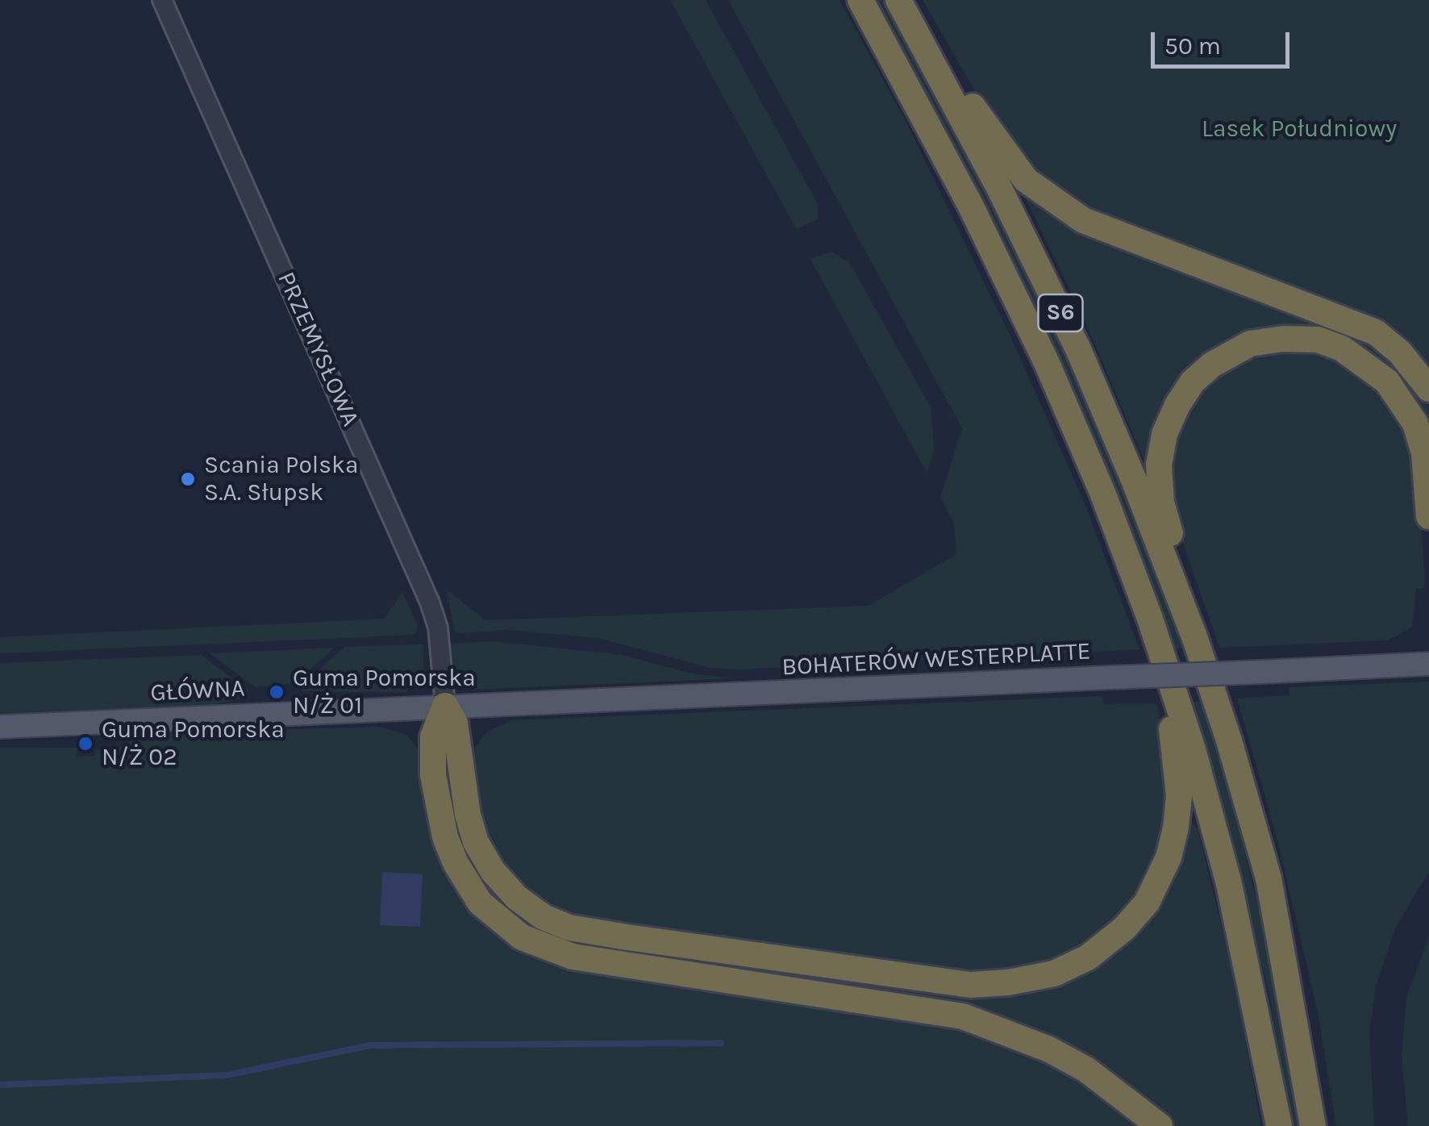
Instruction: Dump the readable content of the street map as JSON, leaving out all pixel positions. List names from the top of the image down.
{
  "streets": {
    "highway": ["S6"],
    "main road": ["BOHATERÓW WESTERPLATTE", "GŁÓWNA"],
    "street": ["PRZEMYSŁOWA"]
  },
  "crossings": [
    ["PRZEMYSŁOWA", "BOHATERÓW WESTERPLATTE"],
    ["PRZEMYSŁOWA", "GŁÓWNA"],
    ["BOHATERÓW WESTERPLATTE", "GŁÓWNA"]
  ],
  "parks": ["Lasek Południowy"],
  "places": ["Scania Polska S.A. Słupsk", "Guma Pomorska N/Ż 01", "Guma Pomorska N/Ż 02"],
  "scale_bar": "50 m"
}
